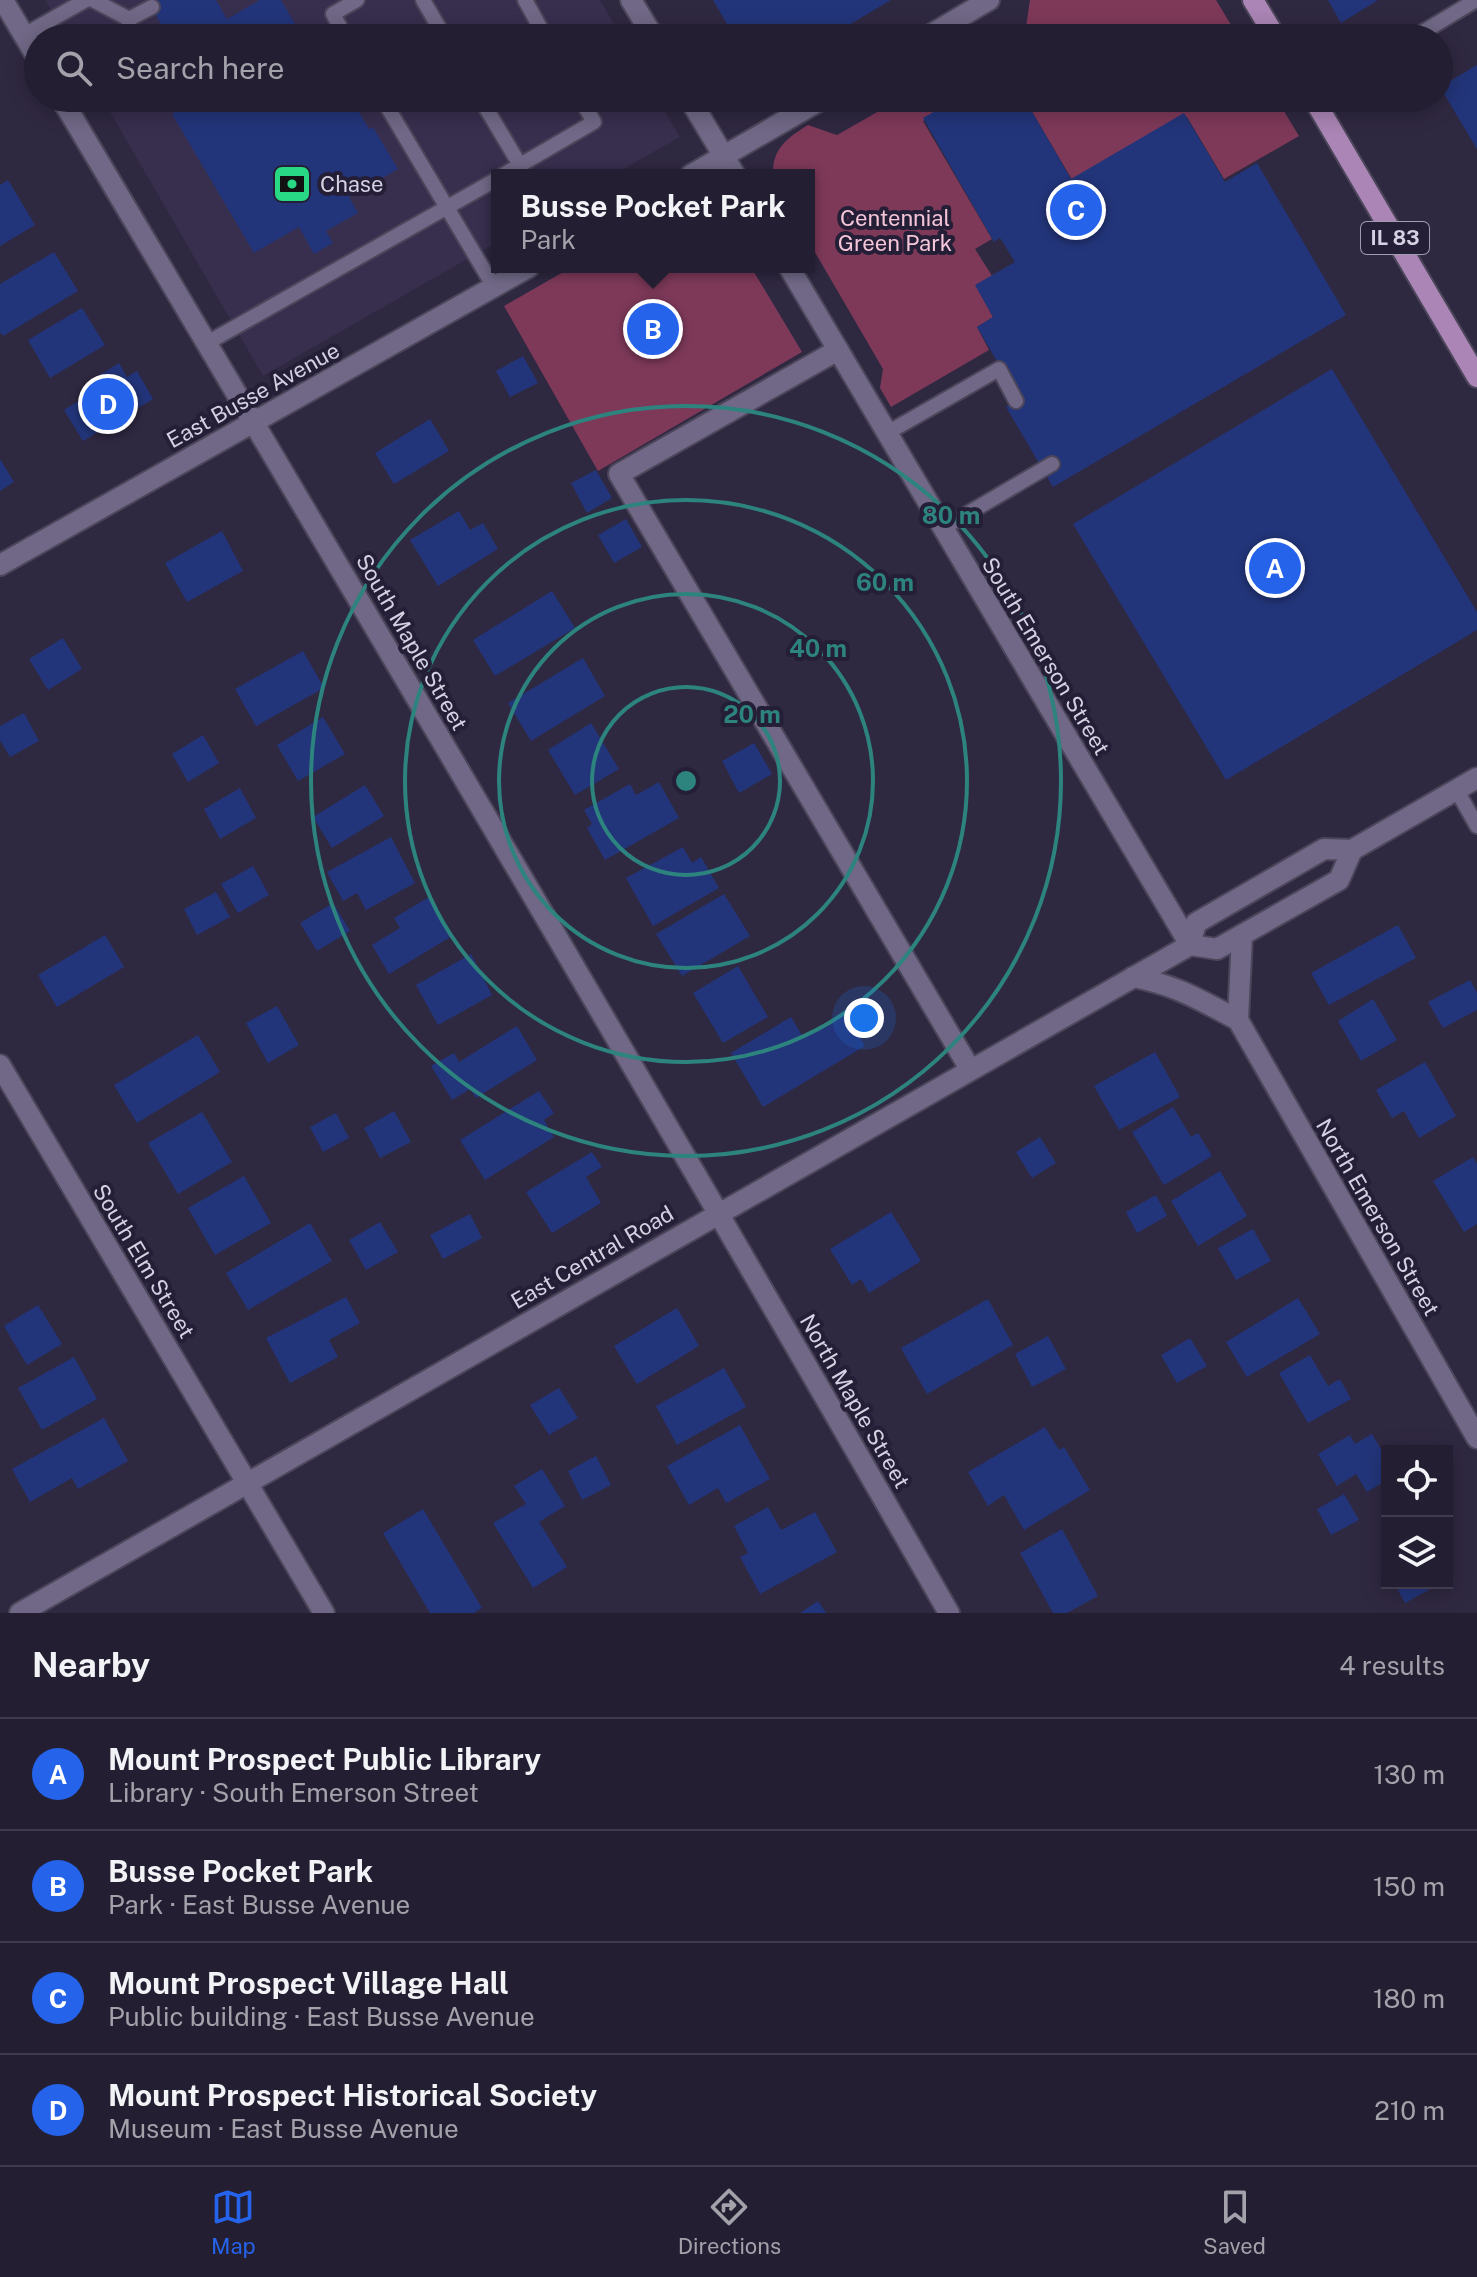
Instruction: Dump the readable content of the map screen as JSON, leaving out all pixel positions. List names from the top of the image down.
{
  "streets": {
    "main road": ["IL 83"],
    "street": [
      "East Busse Avenue",
      "South Maple Street",
      "South Emerson Street",
      "North Emerson Street",
      "East Central Road",
      "South Elm Street",
      "North Maple Street"
    ]
  },
  "crossings": [
    ["East Busse Avenue", "South Maple Street"],
    ["South Maple Street", "East Central Road"],
    ["South Maple Street", "North Maple Street"],
    ["South Emerson Street", "East Central Road"],
    ["East Central Road", "South Elm Street"],
    ["East Central Road", "North Maple Street"]
  ],
  "parks": ["Centennial Green Park"],
  "places": {
    "bank": ["Chase"]
  },
  "page": {
    "search": "Search here",
    "popup": ["Busse Pocket Park", "Park"],
    "pins": [
      "C",
      "B",
      "D",
      "A"
    ],
    "heading": ["Nearby", "4 results"],
    "list": [
      {
        "mark": "A",
        "name": "Mount Prospect Public Library",
        "note": "Library · South Emerson Street",
        "value": "130 m"
      },
      {
        "mark": "B",
        "name": "Busse Pocket Park",
        "note": "Park · East Busse Avenue",
        "value": "150 m"
      },
      {
        "mark": "C",
        "name": "Mount Prospect Village Hall",
        "note": "Public building · East Busse Avenue",
        "value": "180 m"
      },
      {
        "mark": "D",
        "name": "Mount Prospect Historical Society",
        "note": "Museum · East Busse Avenue",
        "value": "210 m"
      }
    ],
    "nav": ["Map", "Directions", "Saved"]
  },
  "rings": [
    "80 m",
    "60 m",
    "40 m",
    "20 m"
  ]
}
